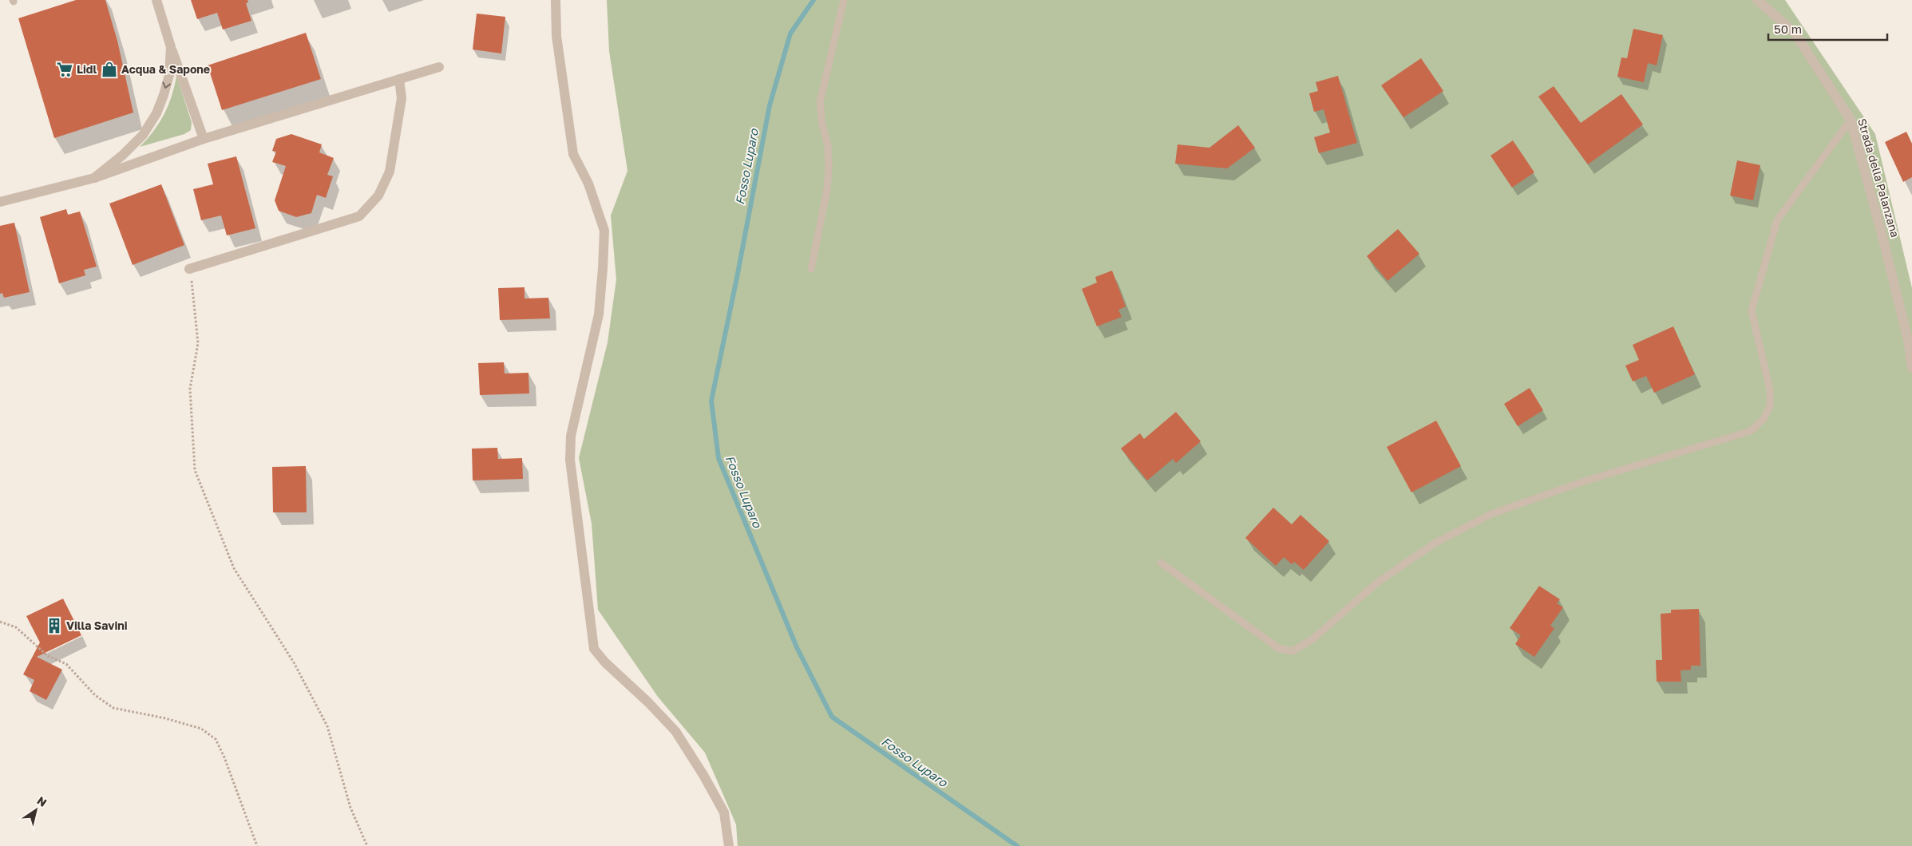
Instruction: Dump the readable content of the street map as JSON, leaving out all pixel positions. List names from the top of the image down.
{
  "streets": {
    "street": ["Strada della Palanzana"]
  },
  "water": ["Fosso Luparo"],
  "places": {
    "supermarket": ["Lidl"],
    "shop": ["Acqua & Sapone"],
    "building": ["Villa Savini"]
  },
  "scale_bar": "50 m",
  "north": "top right"
}
